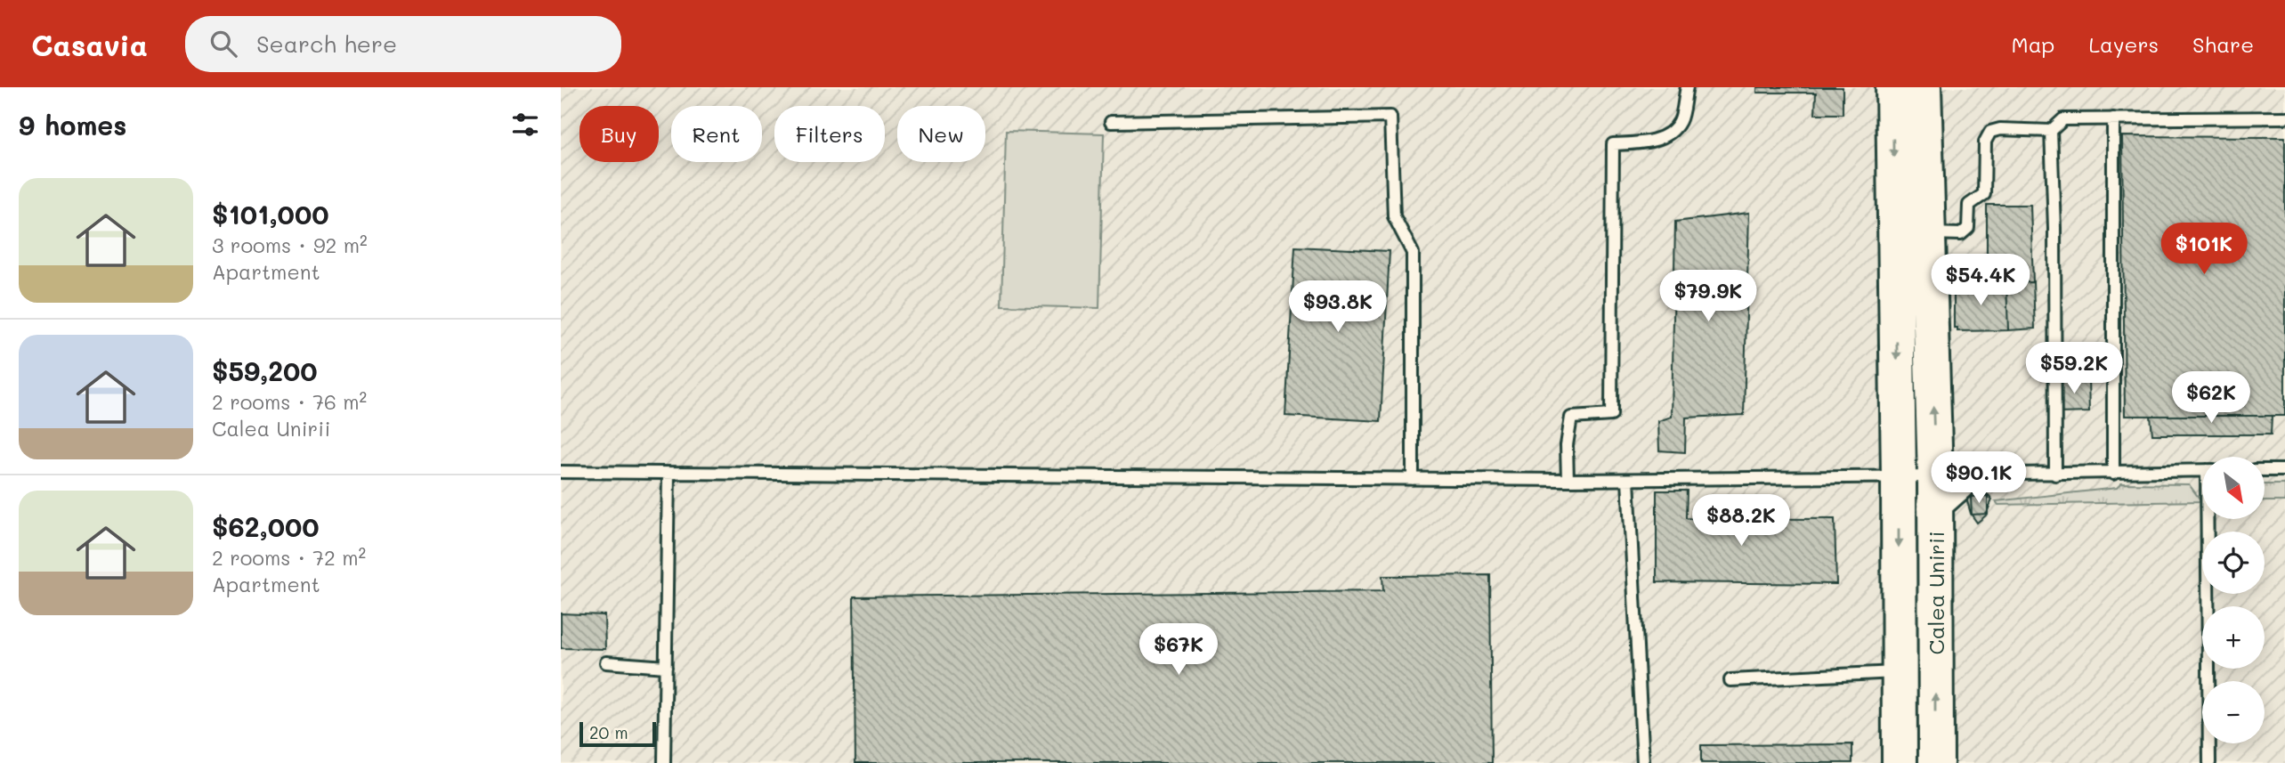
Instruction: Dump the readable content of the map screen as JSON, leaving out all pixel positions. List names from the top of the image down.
{
  "streets": {
    "main road": ["Calea Unirii"]
  },
  "scale_bar": "20 m",
  "north": "bottom right",
  "page": {
    "header": "Casavia",
    "search": "Search here",
    "nav": ["Map", "Layers", "Share"],
    "heading": "9 homes",
    "chip": [
      "Buy",
      "Rent",
      "Filters",
      "New"
    ],
    "list": [
      {
        "name": "$101,000",
        "note": "3 rooms · 92 m² · Apartment"
      },
      {
        "name": "$59,200",
        "note": "2 rooms · 76 m² · Calea Unirii"
      },
      {
        "name": "$62,000",
        "note": "2 rooms · 72 m² · Apartment"
      }
    ],
    "price": [
      "$101K",
      "$54.4K",
      "$79.9K",
      "$93.8K",
      "$59.2K",
      "$62K",
      "$90.1K",
      "$88.2K",
      "$67K"
    ],
    "map_buttons": ["+", "−"],
    "scale": "20 m"
  }
}
